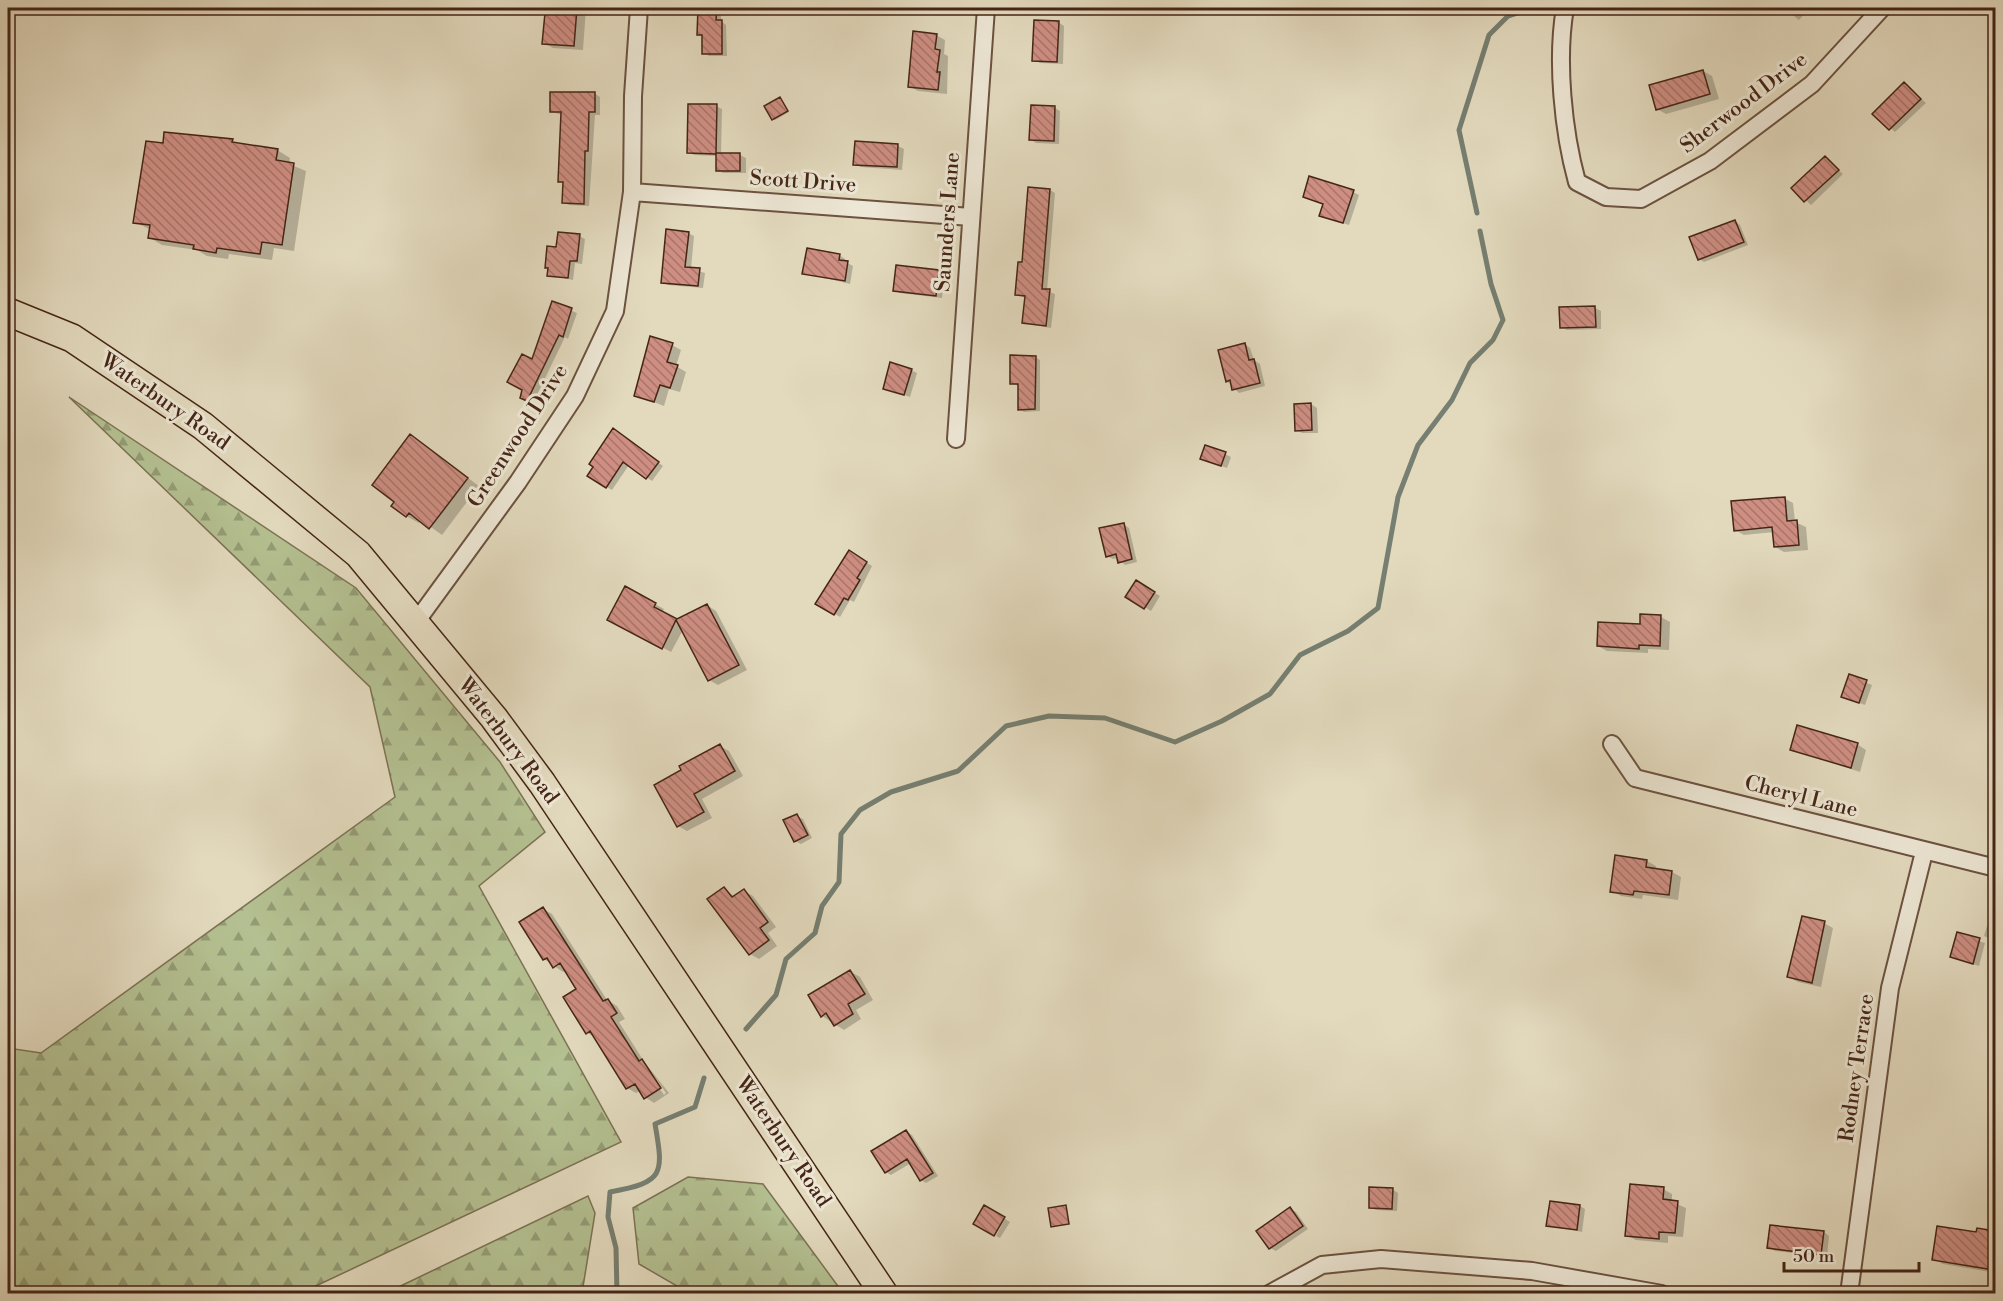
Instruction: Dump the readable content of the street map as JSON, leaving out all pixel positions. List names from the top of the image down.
{
  "streets": {
    "main road": ["Waterbury Road"],
    "street": [
      "Sherwood Drive",
      "Scott Drive",
      "Saunders Lane",
      "Greenwood Drive",
      "Cheryl Lane",
      "Rodney Terrace"
    ]
  },
  "crossings": [
    ["Scott Drive", "Saunders Lane"],
    ["Scott Drive", "Greenwood Drive"],
    ["Waterbury Road", "Greenwood Drive"],
    ["Cheryl Lane", "Rodney Terrace"]
  ],
  "scale_bar": "50 m"
}
